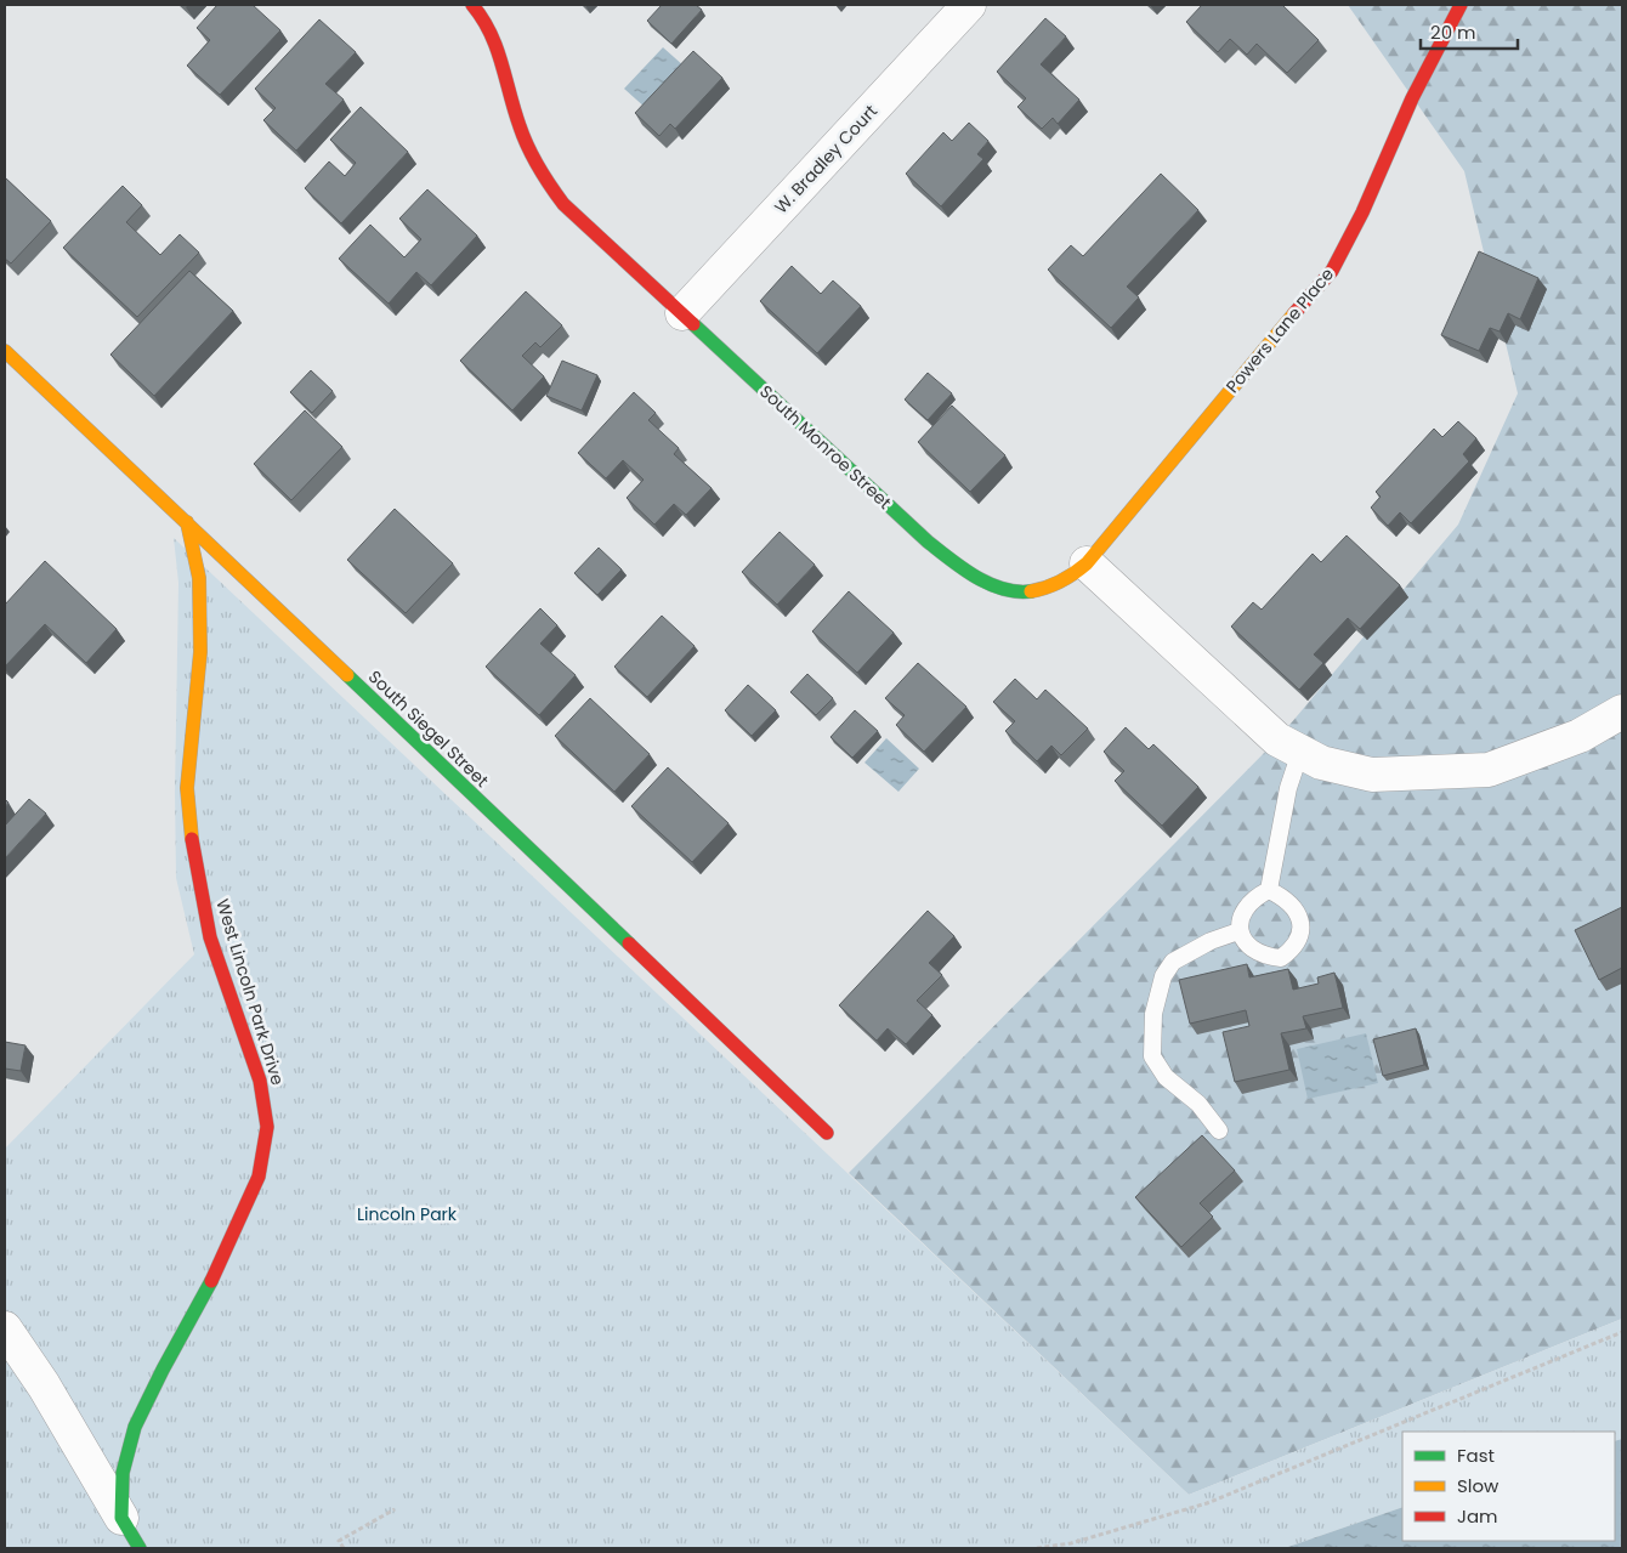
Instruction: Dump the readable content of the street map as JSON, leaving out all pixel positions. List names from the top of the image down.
{
  "streets": {
    "street": [
      "W. Bradley Court",
      "Powers Lane Place",
      "South Monroe Street",
      "South Siegel Street",
      "West Lincoln Park Drive"
    ]
  },
  "crossings": [
    ["W. Bradley Court", "South Monroe Street"],
    ["Powers Lane Place", "South Monroe Street"],
    ["South Siegel Street", "West Lincoln Park Drive"]
  ],
  "parks": ["Lincoln Park"],
  "legend": ["Fast", "Slow", "Jam"],
  "scale_bar": "20 m"
}
